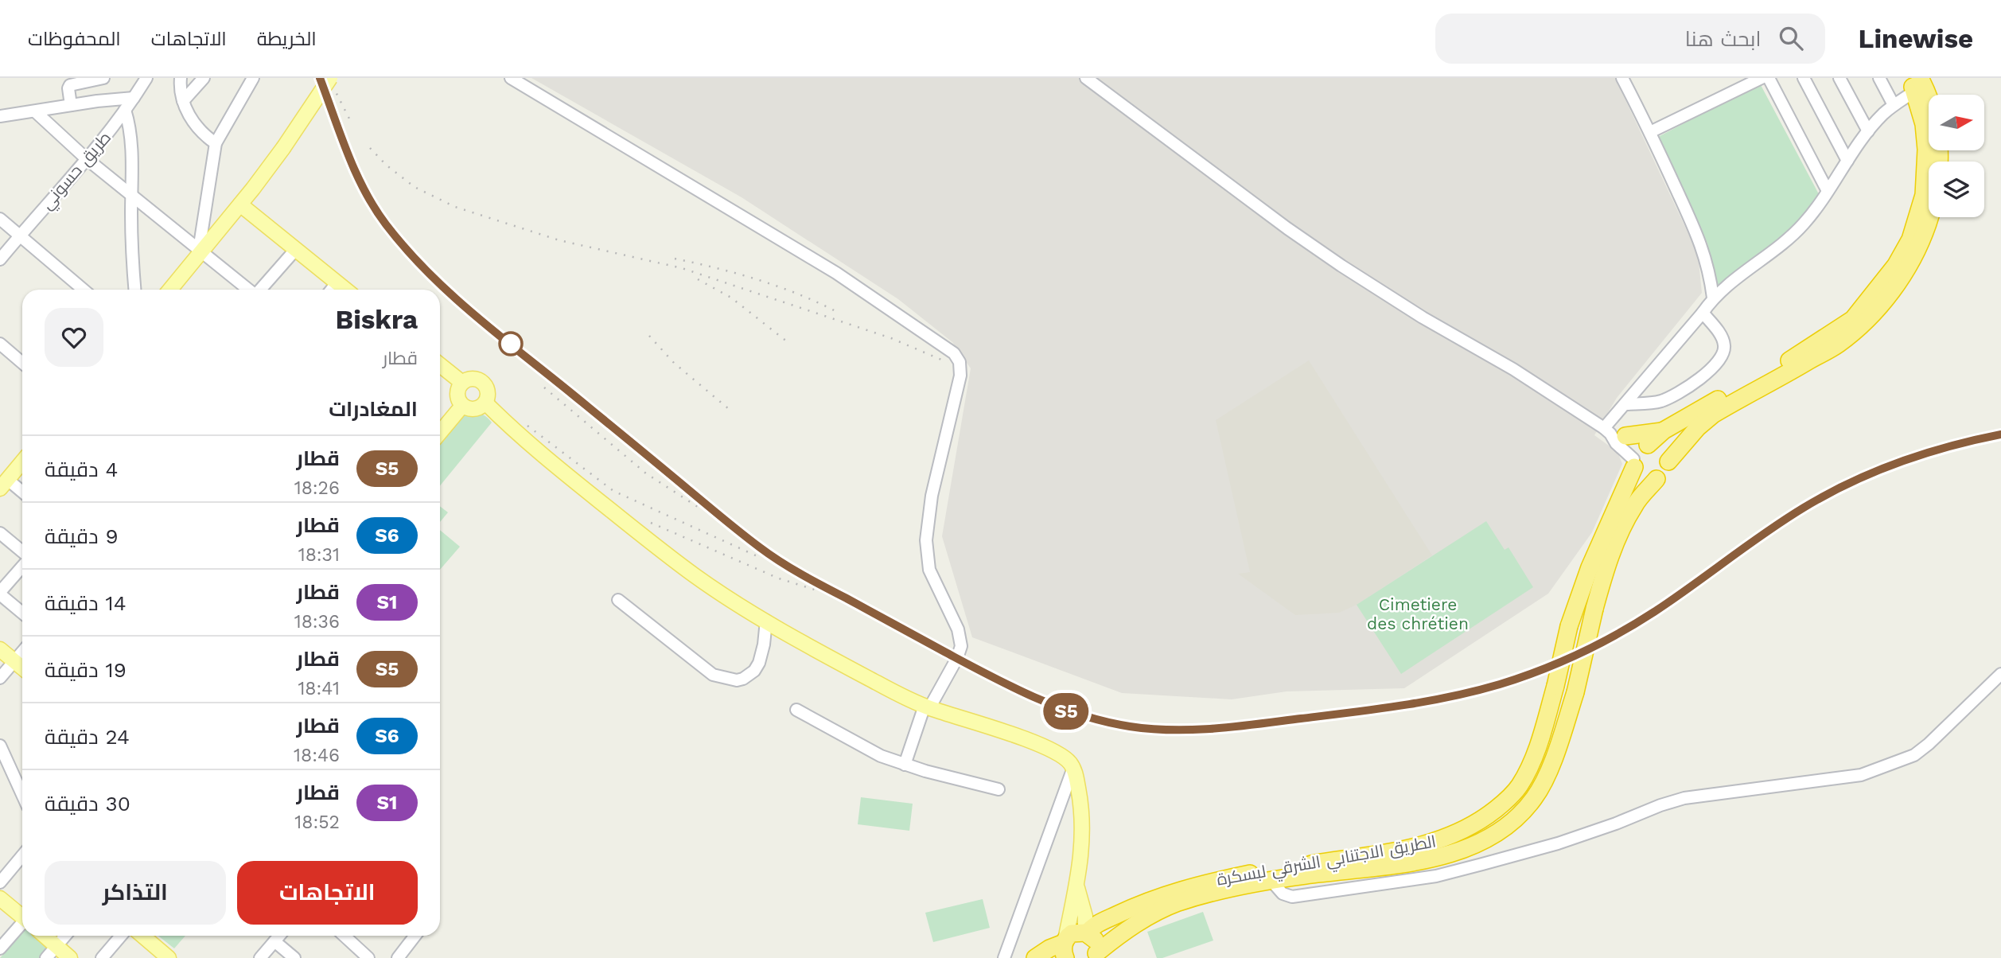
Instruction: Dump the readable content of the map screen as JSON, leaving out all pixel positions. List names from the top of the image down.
{
  "streets": {
    "highway": ["الطريق الاجتنابي الشرقي لبسكرة"],
    "street": ["طريق حسوني"]
  },
  "parks": ["Cimetiere des chrétien"],
  "north": "right",
  "page": {
    "header": "Linewise",
    "search": "ابحث هنا",
    "nav": ["الخريطة", "الاتجاهات", "المحفوظات"],
    "on_map": "S5",
    "heading": [
      ["Biskra", "قطار"],
      "المغادرات"
    ],
    "list": [
      {
        "mark": "S5",
        "name": "قطار",
        "note": "18:26",
        "value": "4 دقيقة"
      },
      {
        "mark": "S6",
        "name": "قطار",
        "note": "18:31",
        "value": "9 دقيقة"
      },
      {
        "mark": "S1",
        "name": "قطار",
        "note": "18:36",
        "value": "14 دقيقة"
      },
      {
        "mark": "S5",
        "name": "قطار",
        "note": "18:41",
        "value": "19 دقيقة"
      },
      {
        "mark": "S6",
        "name": "قطار",
        "note": "18:46",
        "value": "24 دقيقة"
      },
      {
        "mark": "S1",
        "name": "قطار",
        "note": "18:52",
        "value": "30 دقيقة"
      }
    ],
    "buttons": ["الاتجاهات", "التذاكر"]
  }
}
